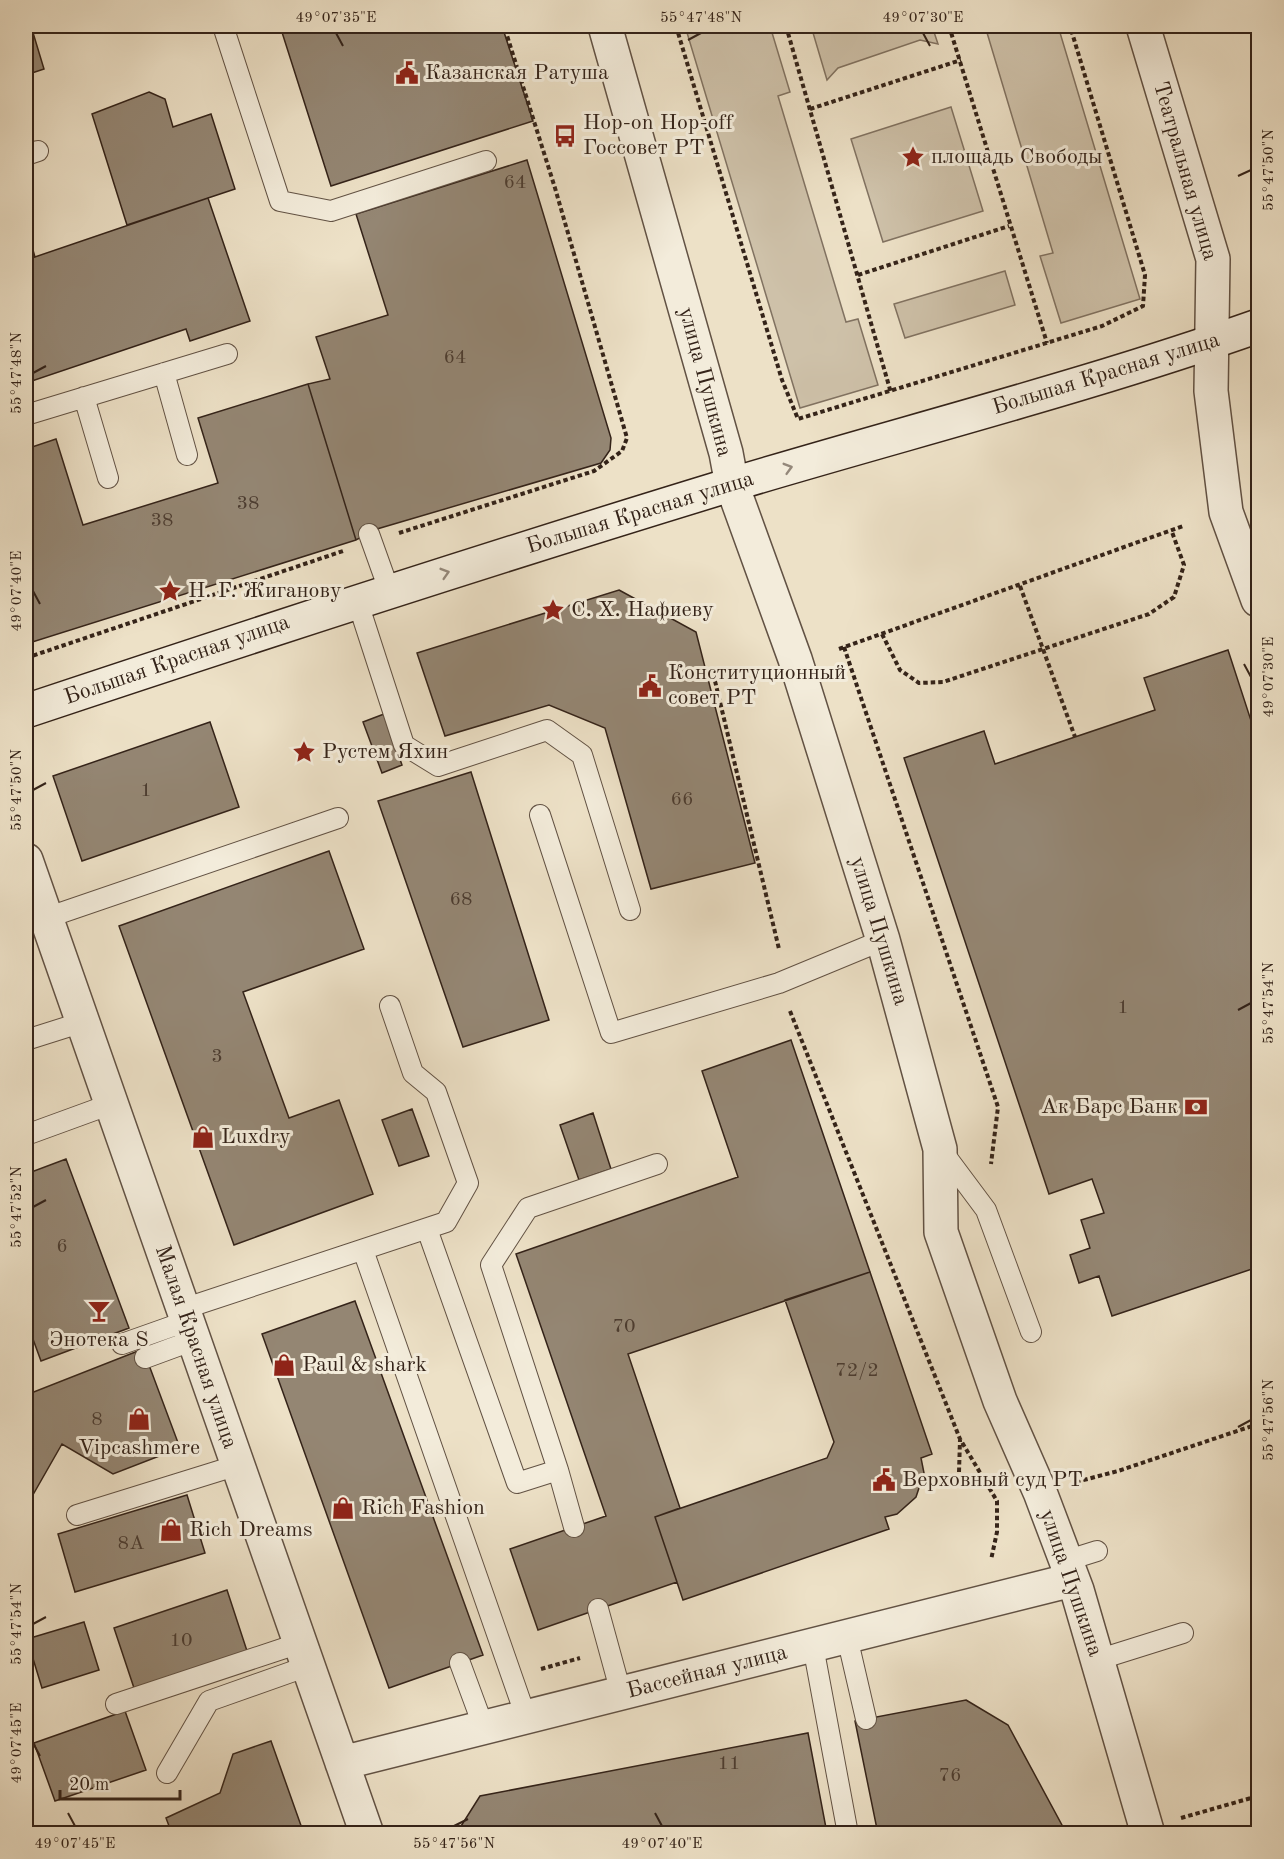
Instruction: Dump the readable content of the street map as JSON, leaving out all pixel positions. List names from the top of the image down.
{
  "streets": {
    "street": [
      "Театральная улица",
      "Большая Красная улица",
      "улица Пушкина",
      "Малая Красная улица",
      "Бассейная улица"
    ]
  },
  "crossings": [
    ["Театральная улица", "Большая Красная улица"],
    ["Большая Красная улица", "улица Пушкина"],
    ["улица Пушкина", "Бассейная улица"],
    ["Малая Красная улица", "Бассейная улица"]
  ],
  "one_way": ["Большая Красная улица"],
  "places": {
    "public building": ["Казанская Ратуша", "Конституционный совет РТ", "Верховный суд РТ"],
    "bus stop": ["Hop-on Hop-off Госсовет РТ"],
    "place": [
      "площадь Свободы",
      "Н. Г. Жиганову",
      "С. Х. Нафиеву",
      "Рустем Яхин"
    ],
    "bank": ["Ак Барс Банк"],
    "shop": [
      "Luxdry",
      "Paul & shark",
      "Vipcashmere",
      "Rich Fashion",
      "Rich Dreams"
    ],
    "bar": ["Энотека S"]
  },
  "house_numbers": [
    "64",
    "64",
    "38",
    "38",
    "1",
    "66",
    "68",
    "1",
    "3",
    "6",
    "70",
    "72/2",
    "8",
    "8А",
    "10",
    "11",
    "76"
  ],
  "scale_bar": "20 m",
  "coordinates": [
    "49°07'35\"E",
    "55°47'48\"N",
    "49°07'30\"E",
    "55°47'50\"N",
    "49°07'40\"E",
    "55°47'54\"N",
    "55°47'52\"N",
    "55°47'56\"N",
    "49°07'45\"E"
  ]
}
